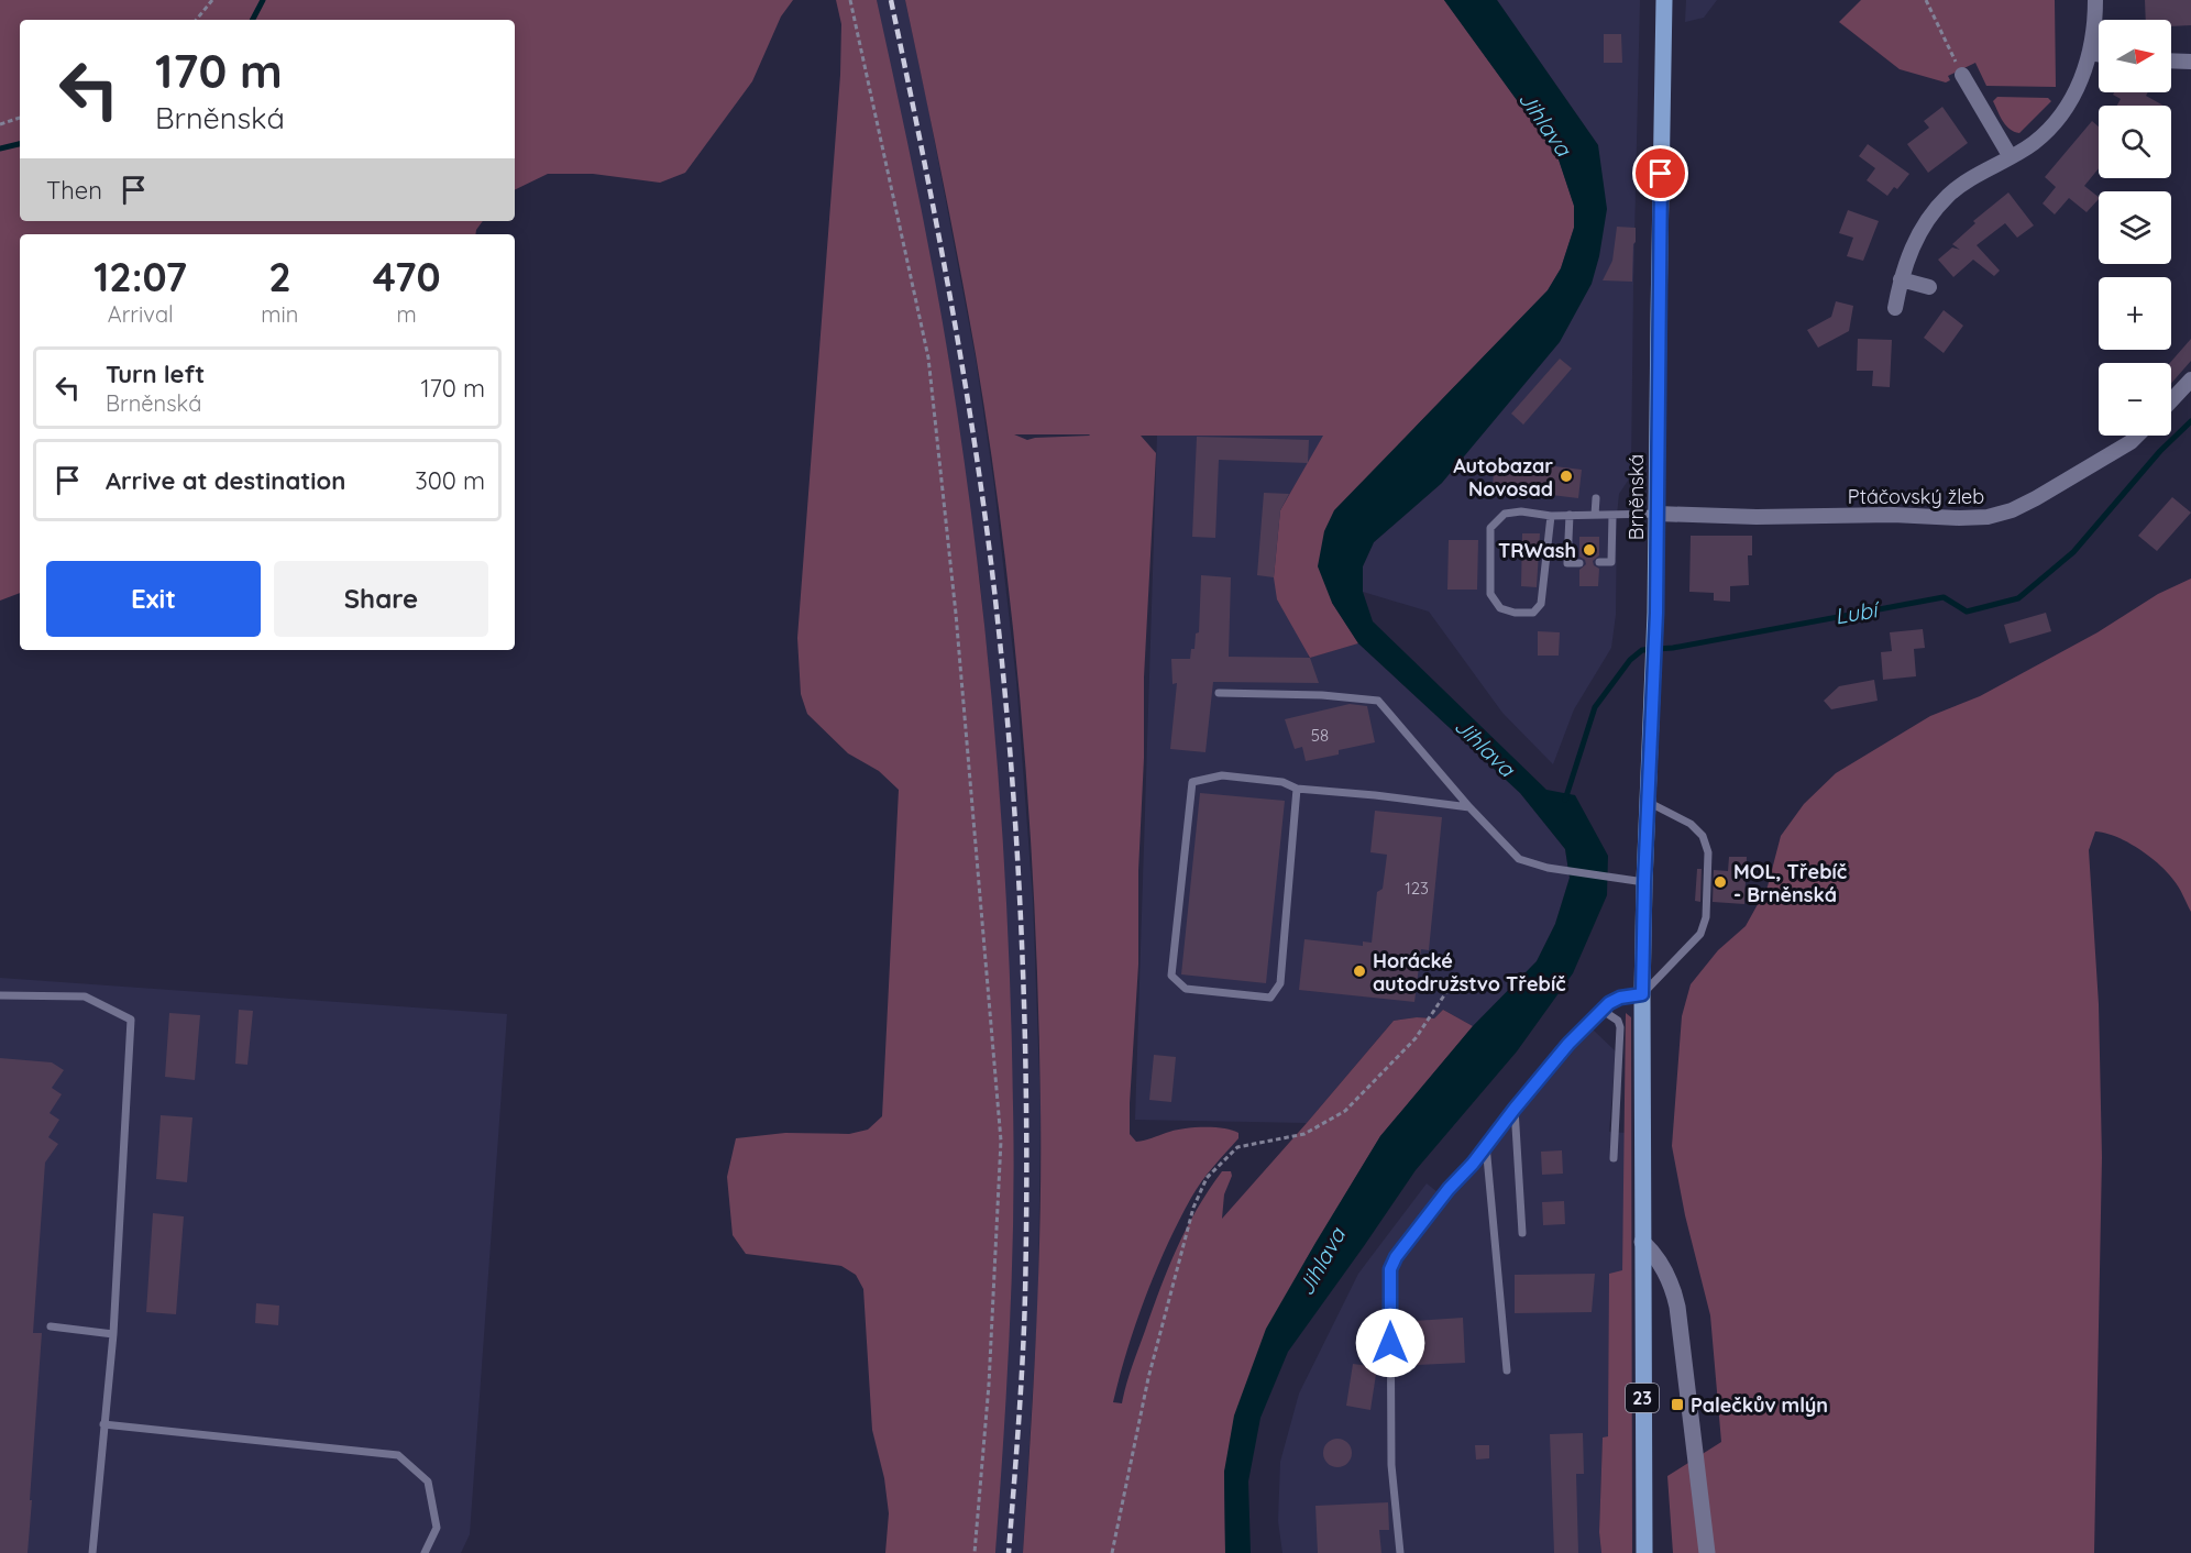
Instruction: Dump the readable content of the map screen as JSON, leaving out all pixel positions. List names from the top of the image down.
{
  "streets": {
    "main road": ["Brněnská", "23"],
    "street": ["Ptáčovský žleb"]
  },
  "crossings": [
    ["Ptáčovský žleb", "Brněnská"],
    ["Brněnská", "23"]
  ],
  "water": ["Jihlava", "Lubí"],
  "places": {
    "other": [
      "Autobazar Novosad",
      "TRWash",
      "MOL, Třebíč - Brněnská",
      "Horácké autodružstvo Třebíč"
    ],
    "transit": ["Palečkův mlýn"]
  },
  "house_numbers": ["58", "123"],
  "north": "right",
  "page": {
    "map_buttons": ["+", "−"],
    "turn": ["170 m", "Brněnská"],
    "then": "Then",
    "eta": [
      "12:07",
      "Arrival",
      "2",
      "min",
      "470",
      "m"
    ],
    "list": [
      {
        "name": "Turn left",
        "note": "Brněnská",
        "value": "170 m"
      },
      {
        "name": "Arrive at destination",
        "value": "300 m"
      }
    ],
    "buttons": ["Exit", "Share"]
  }
}
